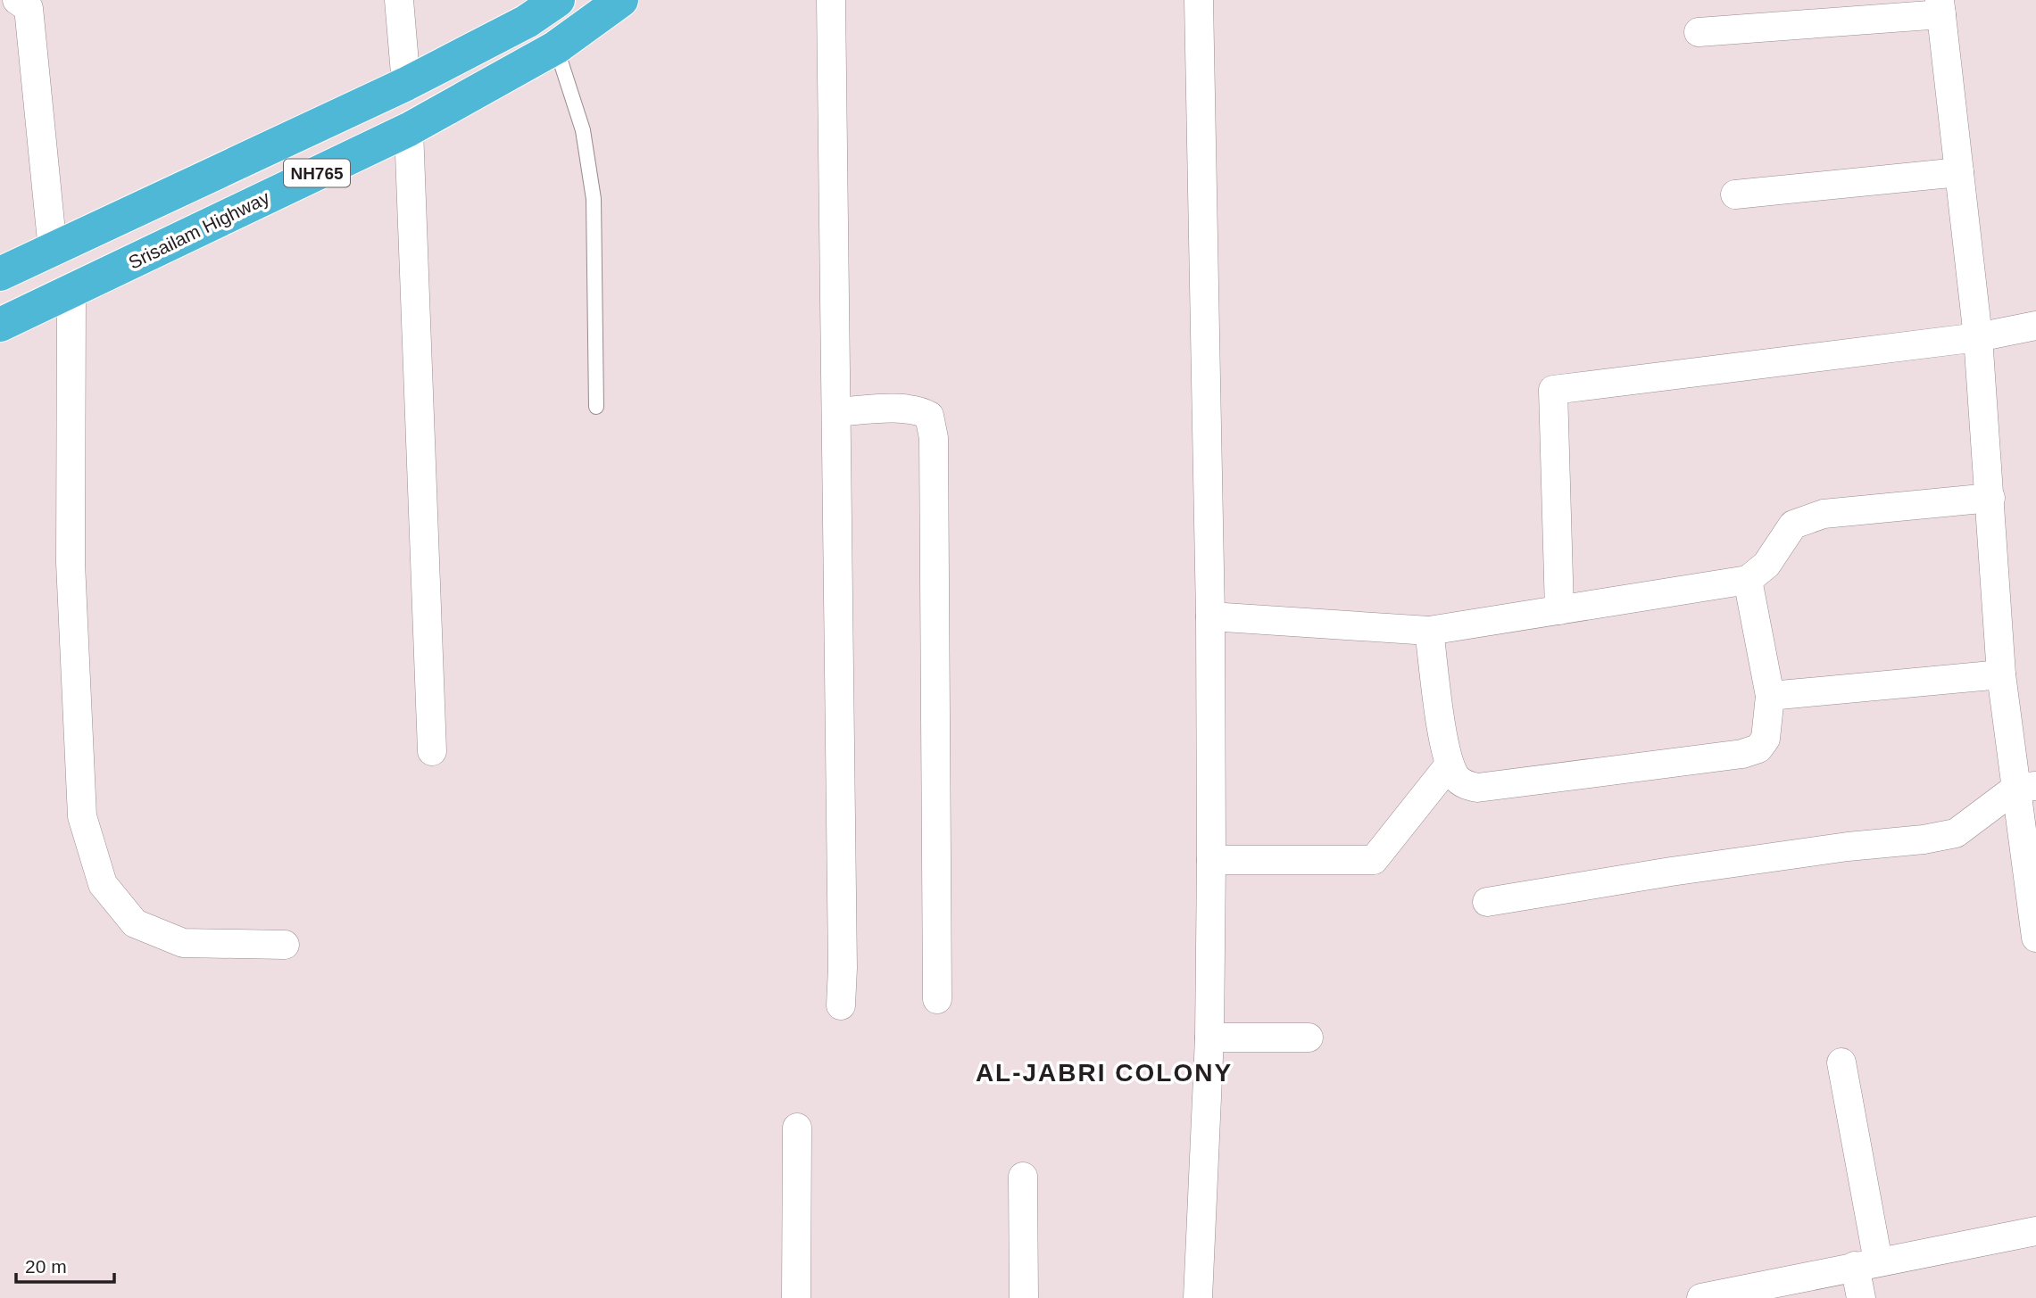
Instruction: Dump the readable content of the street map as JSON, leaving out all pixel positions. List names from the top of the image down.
{
  "streets": {
    "highway": ["NH765", "Srisailam Highway"]
  },
  "districts": ["AL-JABRI COLONY"],
  "scale_bar": "20 m"
}
